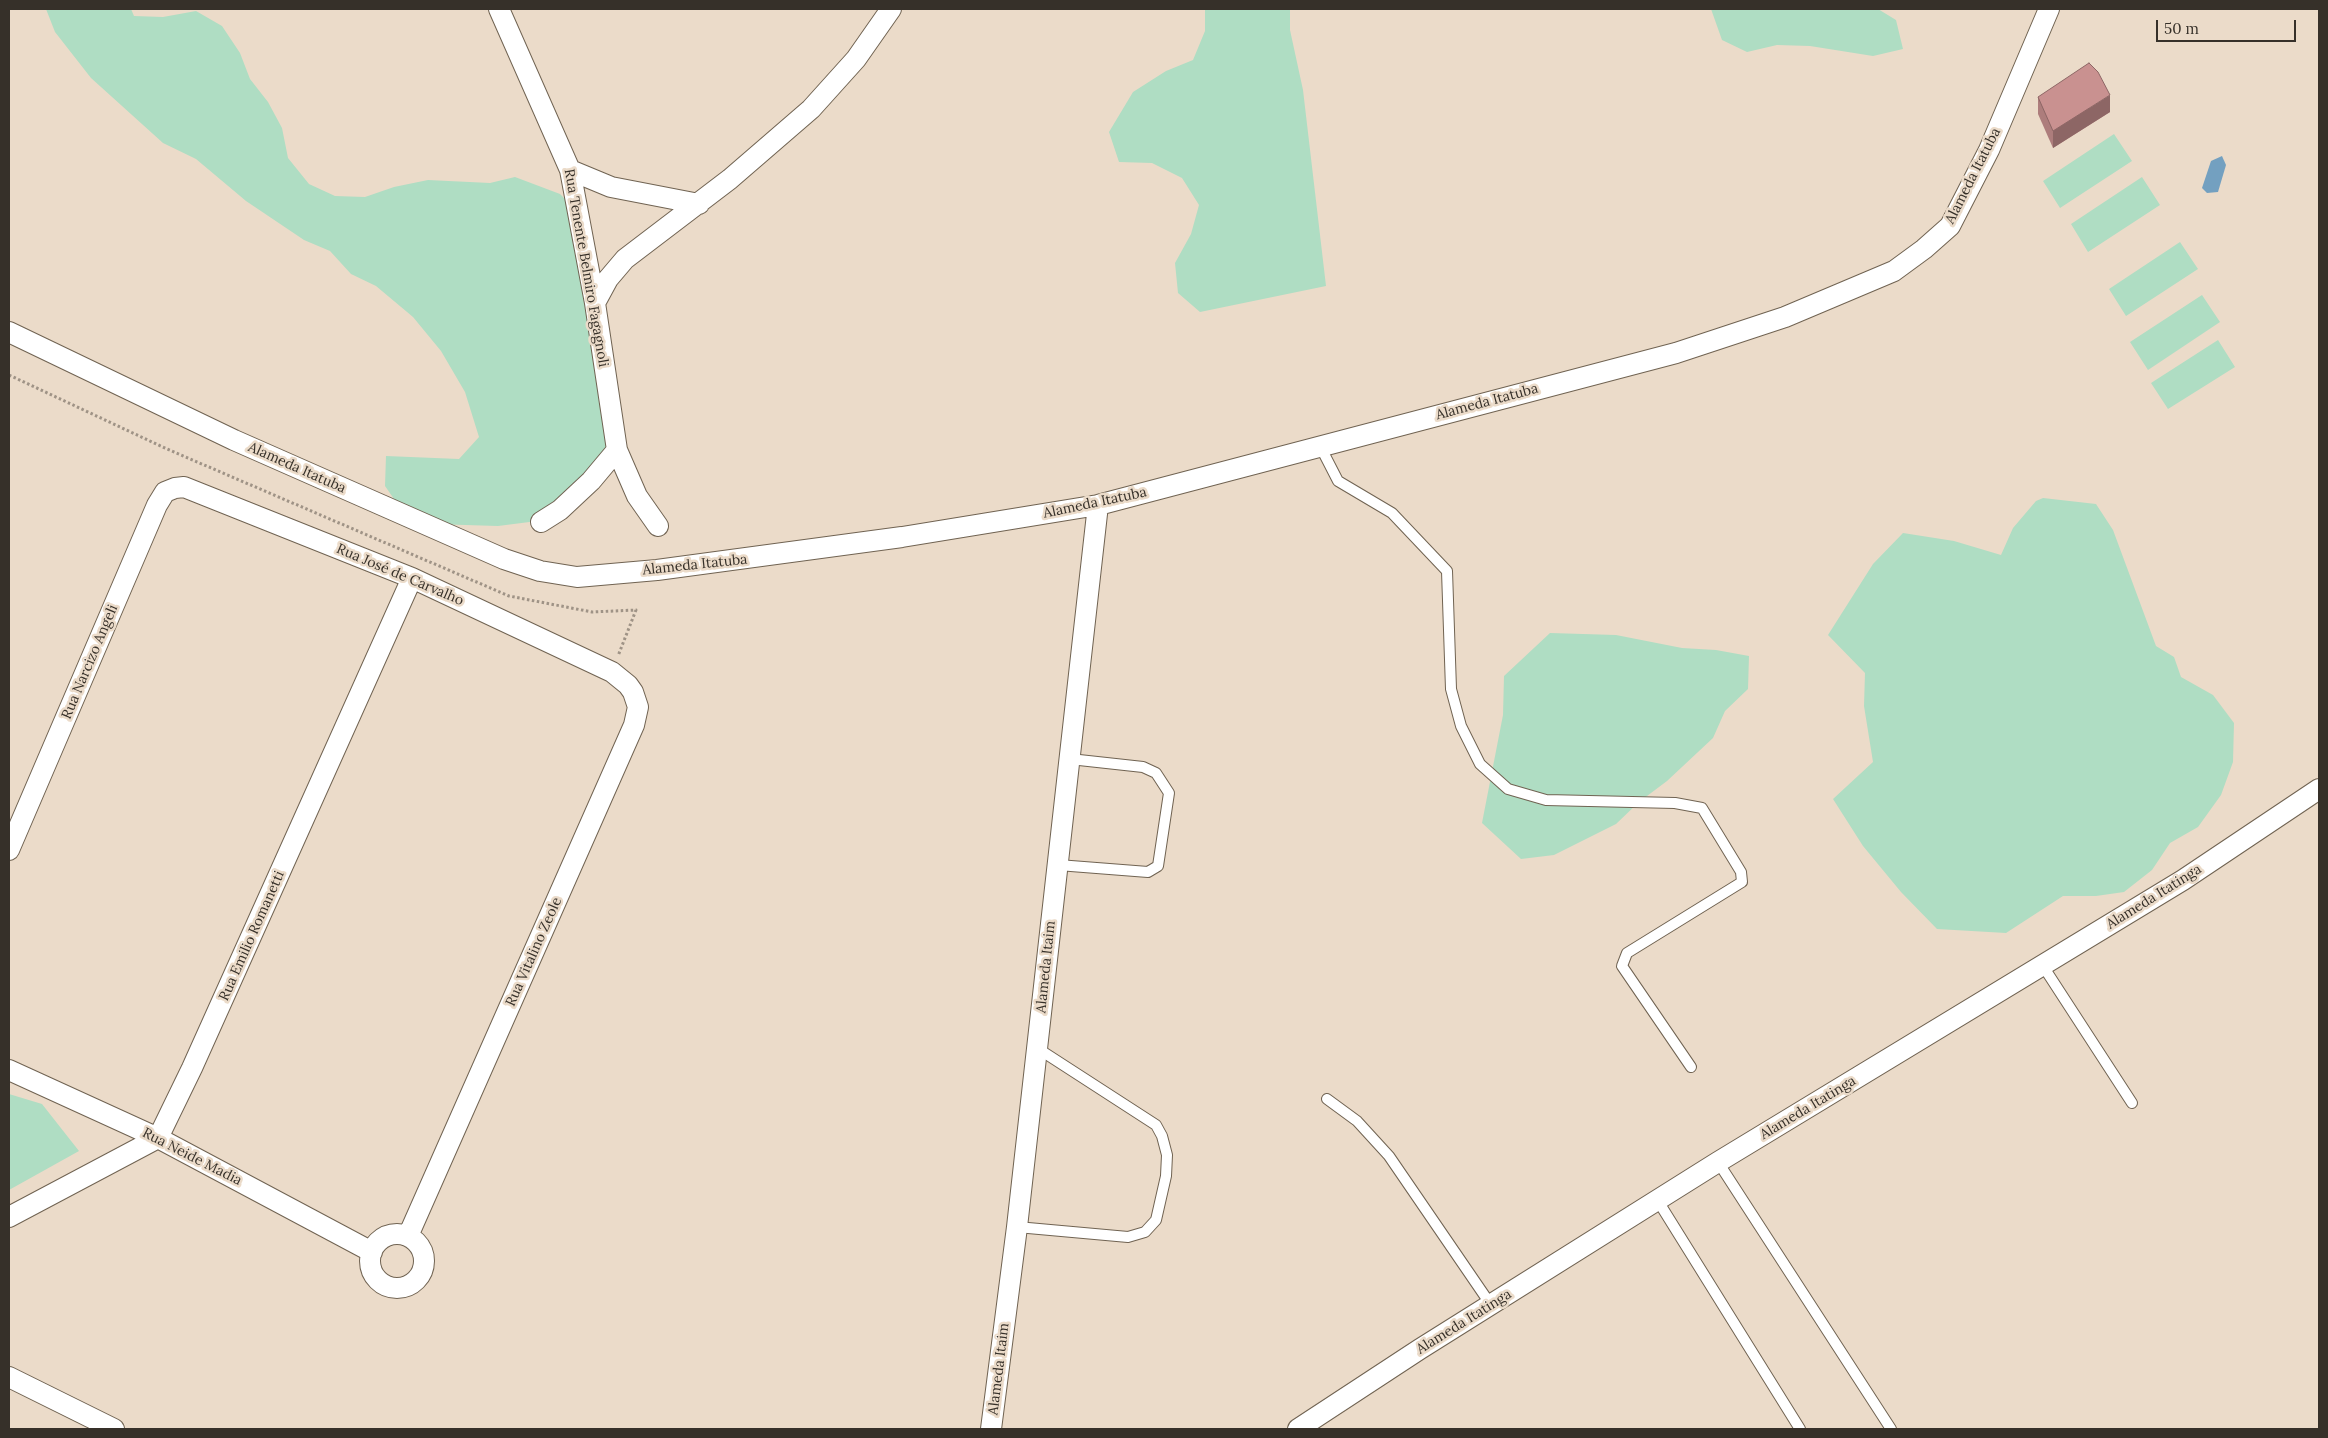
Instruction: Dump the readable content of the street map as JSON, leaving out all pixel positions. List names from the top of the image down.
{
  "streets": {
    "street": [
      "Alameda Itatuba",
      "Rua Tenente Belmiro Fagagnoli",
      "Rua José de Carvalho",
      "Rua Narcizo Angeli",
      "Alameda Itatinga",
      "Rua Emilio Romanetti",
      "Rua Vitalino Zeole",
      "Alameda Itaim",
      "Rua Neide Madia"
    ]
  },
  "crossings": [
    ["Alameda Itatuba", "Alameda Itaim"],
    ["Rua José de Carvalho", "Rua Narcizo Angeli"],
    ["Rua José de Carvalho", "Rua Emilio Romanetti"],
    ["Rua José de Carvalho", "Rua Vitalino Zeole"],
    ["Rua Emilio Romanetti", "Rua Neide Madia"],
    ["Rua Vitalino Zeole", "Rua Neide Madia"]
  ],
  "scale_bar": "50 m"
}
